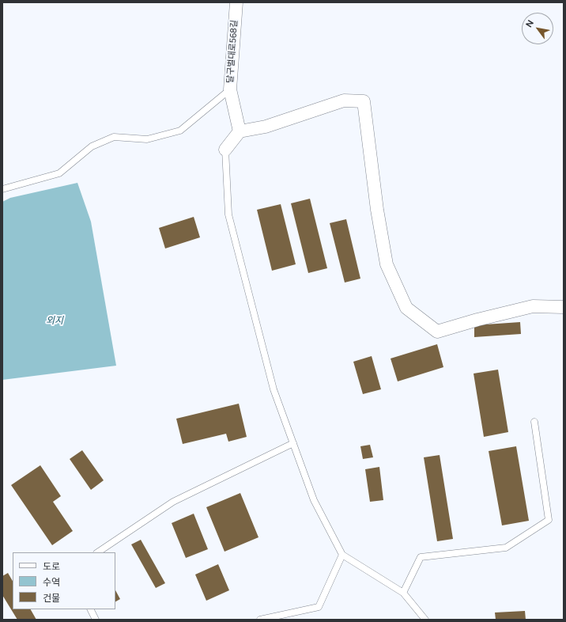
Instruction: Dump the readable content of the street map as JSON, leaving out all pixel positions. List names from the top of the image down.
{
  "streets": {
    "street": ["달구벌대로568길"]
  },
  "water": ["외지"],
  "legend": ["도로", "수역", "건물"],
  "north": "top left"
}
